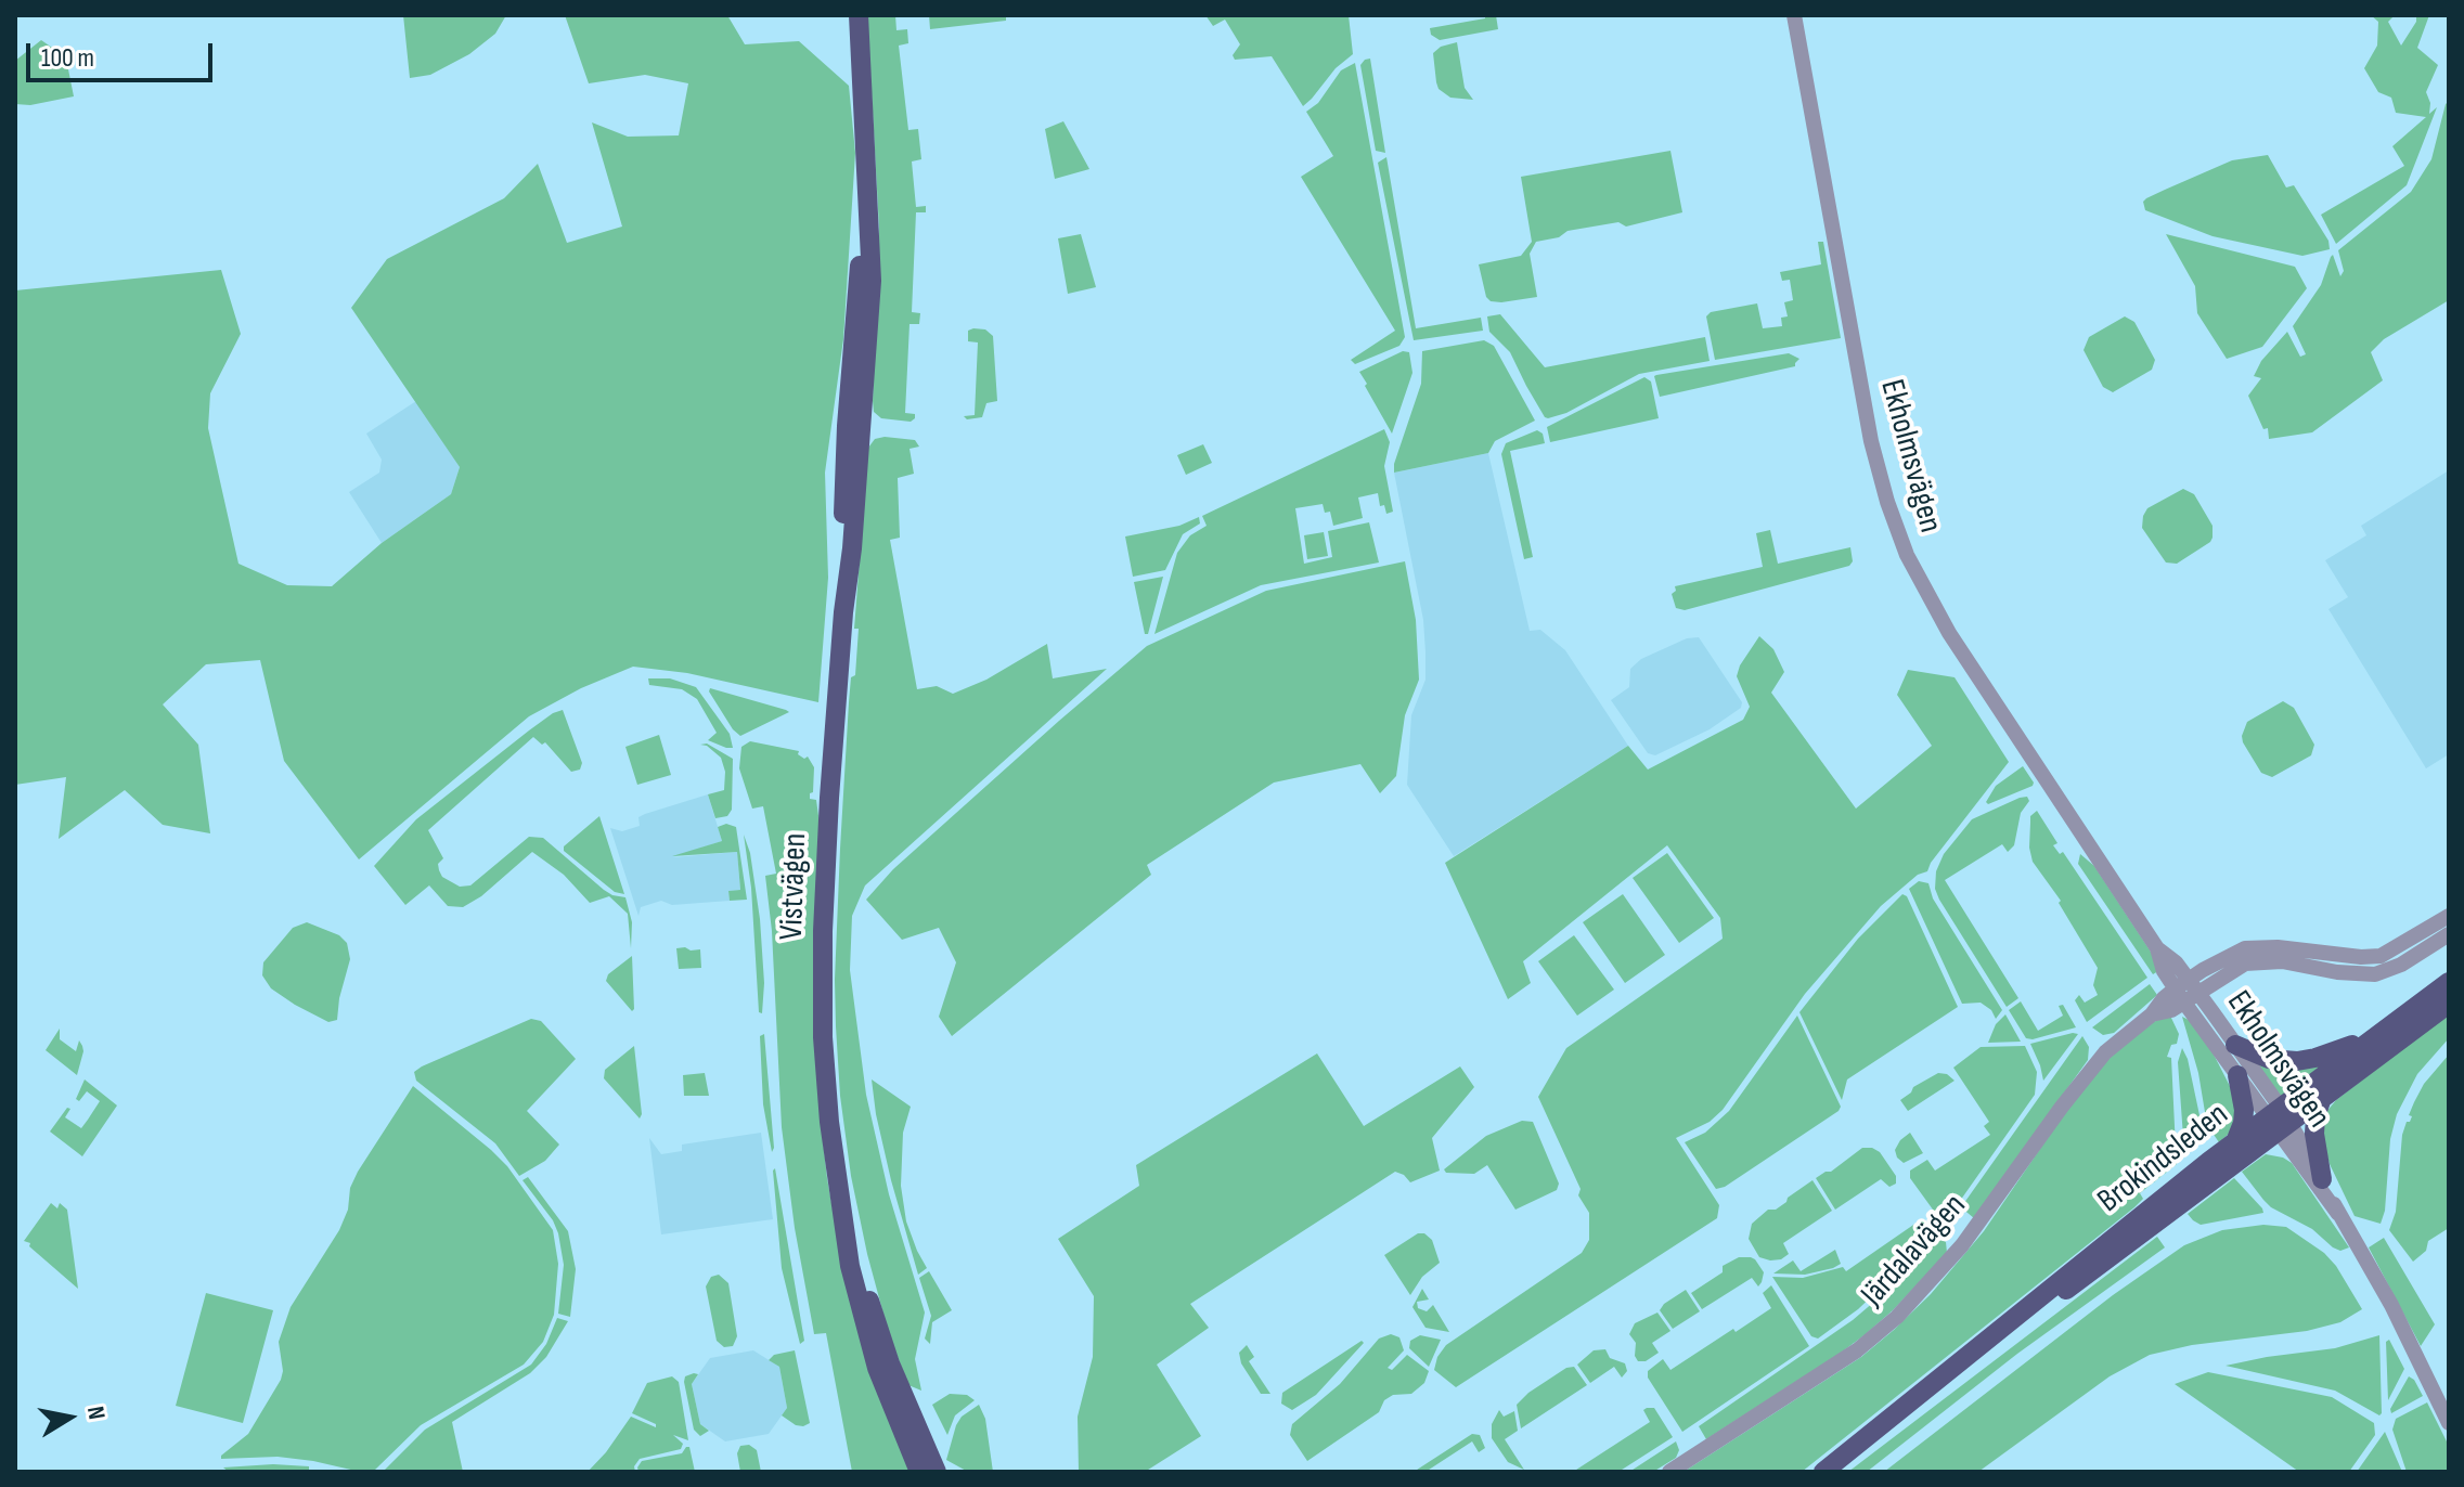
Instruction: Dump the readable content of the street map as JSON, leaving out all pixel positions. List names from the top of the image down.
{
  "streets": {
    "main road": ["Vistvägen", "Brokindsleden"],
    "street": ["Ekholmsvägen", "Järdalavägen"]
  },
  "crossings": [
    ["Ekholmsvägen", "Brokindsleden"],
    ["Ekholmsvägen", "Järdalavägen"]
  ],
  "scale_bar": "100 m",
  "north": "right"
}
